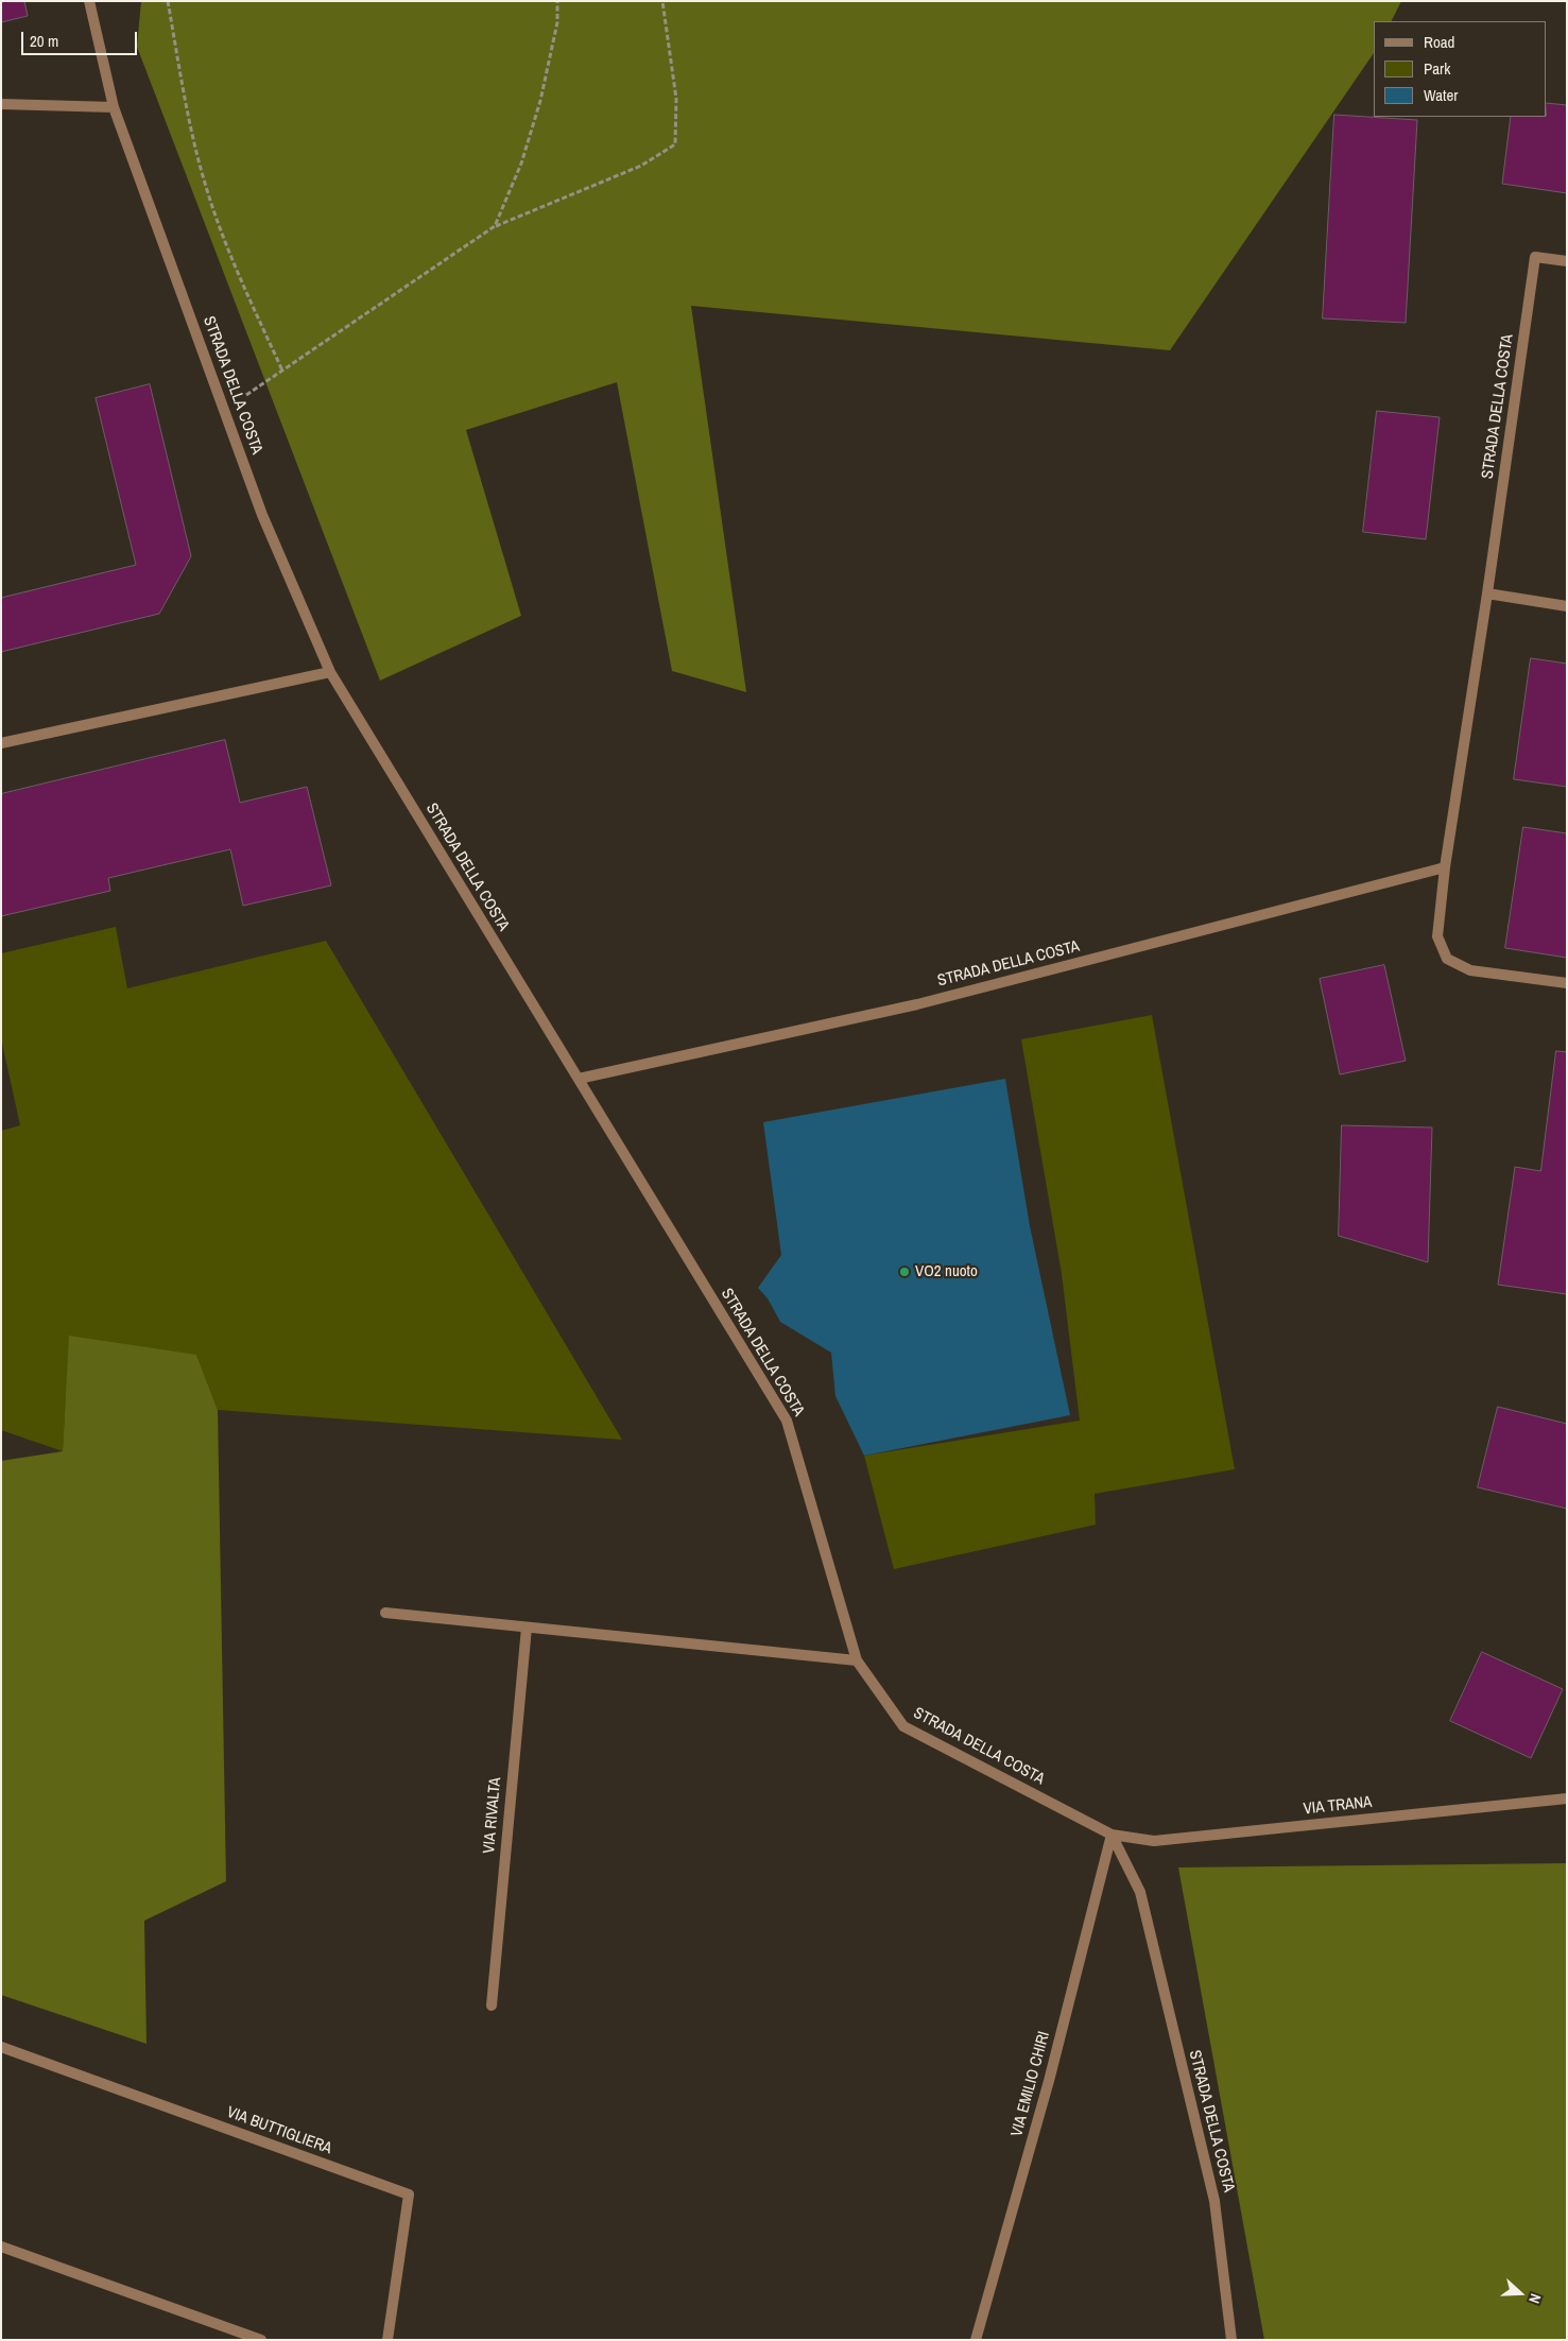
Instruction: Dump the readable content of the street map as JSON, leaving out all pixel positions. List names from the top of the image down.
{
  "streets": {
    "street": [
      "STRADA DELLA COSTA",
      "VIA TRANA",
      "VIA RIVALTA",
      "VIA EMILIO CHIRI",
      "VIA BUTTIGLIERA"
    ]
  },
  "crossings": [
    ["STRADA DELLA COSTA", "VIA TRANA"],
    ["STRADA DELLA COSTA", "VIA EMILIO CHIRI"],
    ["VIA TRANA", "VIA EMILIO CHIRI"]
  ],
  "places": ["VO2 nuoto"],
  "legend": ["Road", "Park", "Water"],
  "scale_bar": "20 m",
  "north": "right"
}
